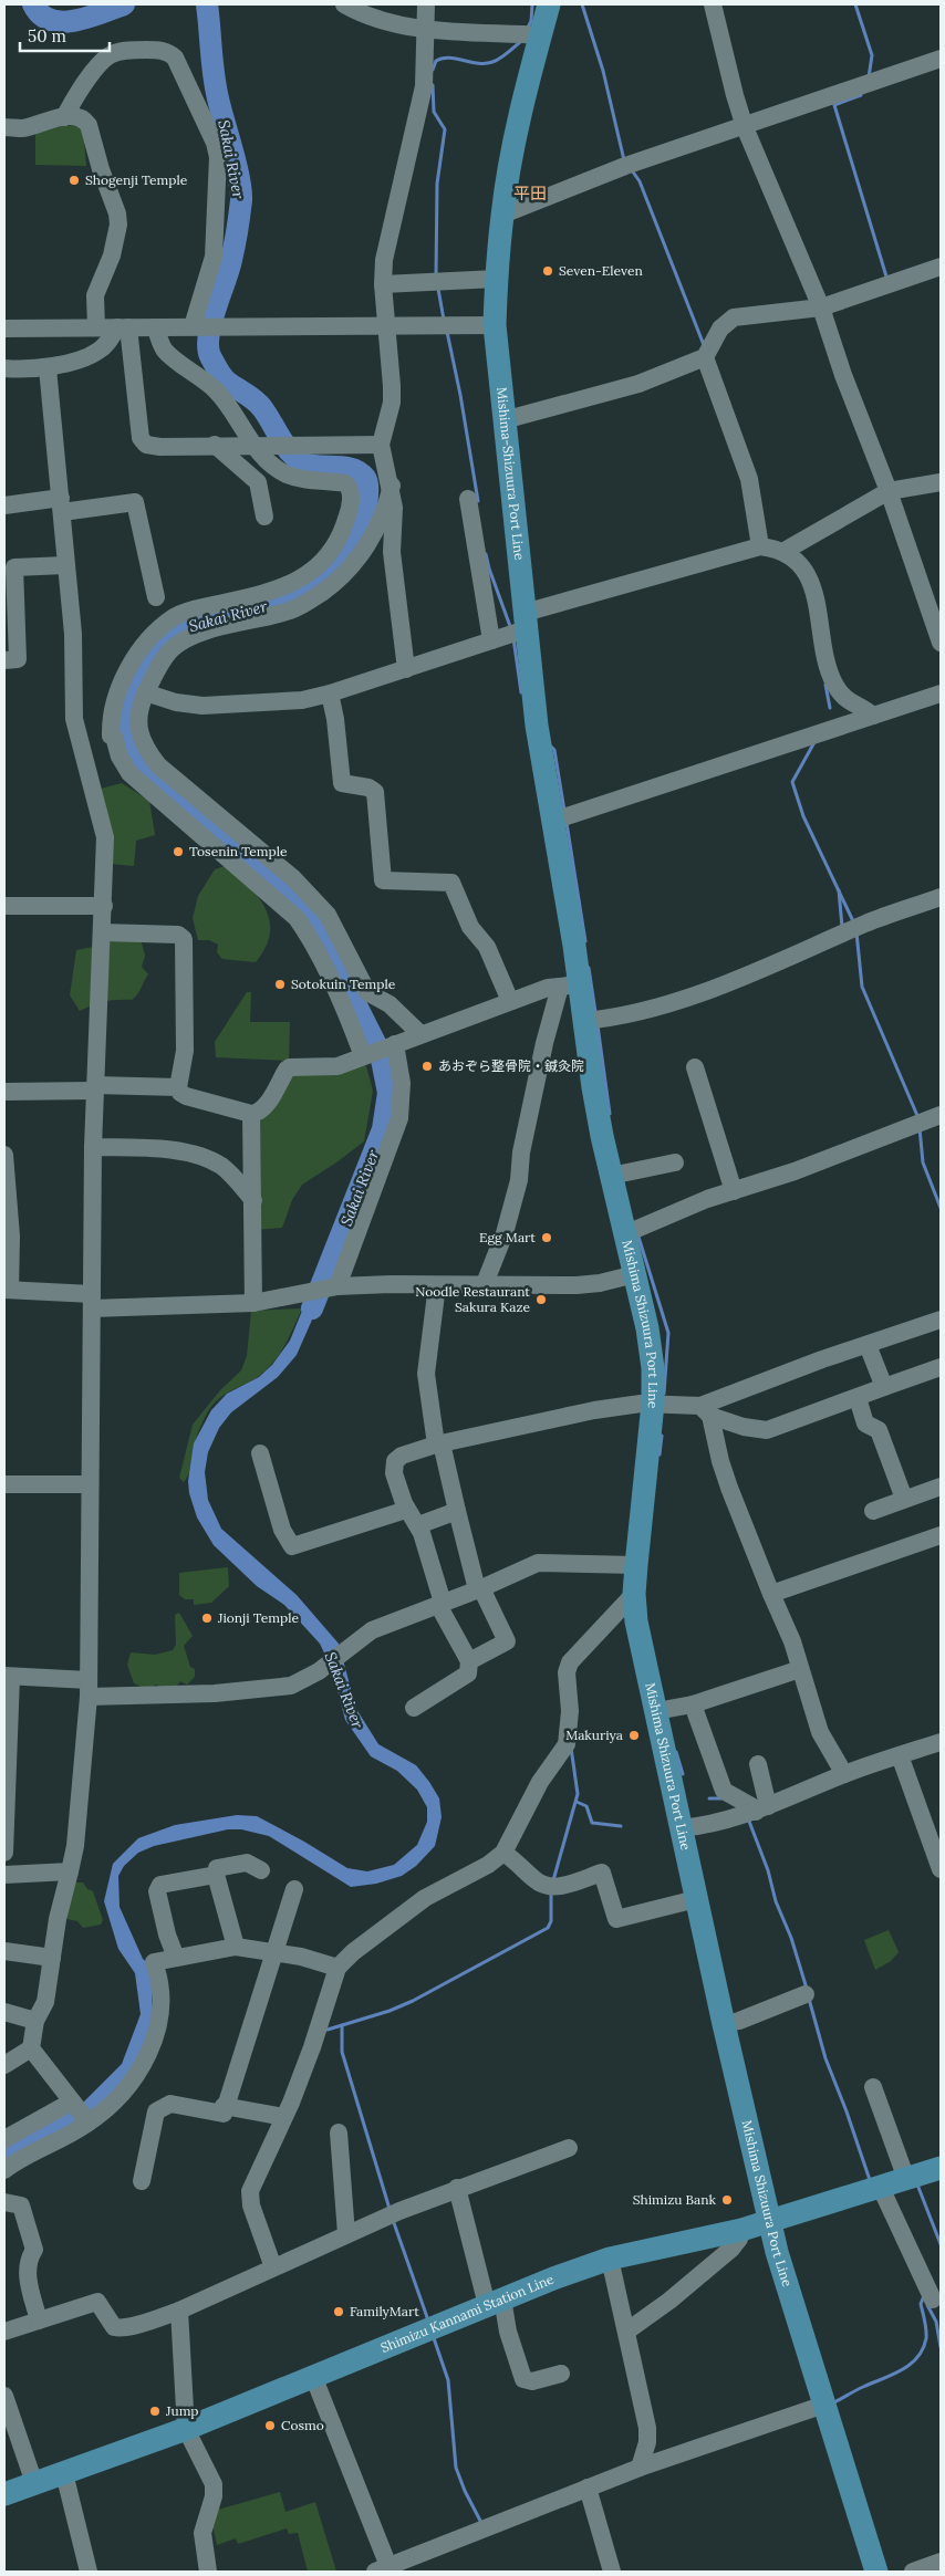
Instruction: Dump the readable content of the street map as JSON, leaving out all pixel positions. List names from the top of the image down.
{
  "streets": {
    "main road": ["Mishima-Shizuura Port Line", "Mishima Shizuura Port Line", "Shimizu Kannami Station Line"]
  },
  "crossings": [
    ["Mishima-Shizuura Port Line", "Mishima Shizuura Port Line"],
    ["Mishima Shizuura Port Line", "Shimizu Kannami Station Line"]
  ],
  "districts": ["平田"],
  "water": ["Sakai River"],
  "places": [
    "Shogenji Temple",
    "Seven-Eleven",
    "Tosenin Temple",
    "Sotokuin Temple",
    "あおぞら整骨院・鍼灸院",
    "Egg Mart",
    "Noodle Restaurant Sakura Kaze",
    "Jionji Temple",
    "Makuriya",
    "Shimizu Bank",
    "FamilyMart",
    "Jump",
    "Cosmo"
  ],
  "scale_bar": "50 m"
}
